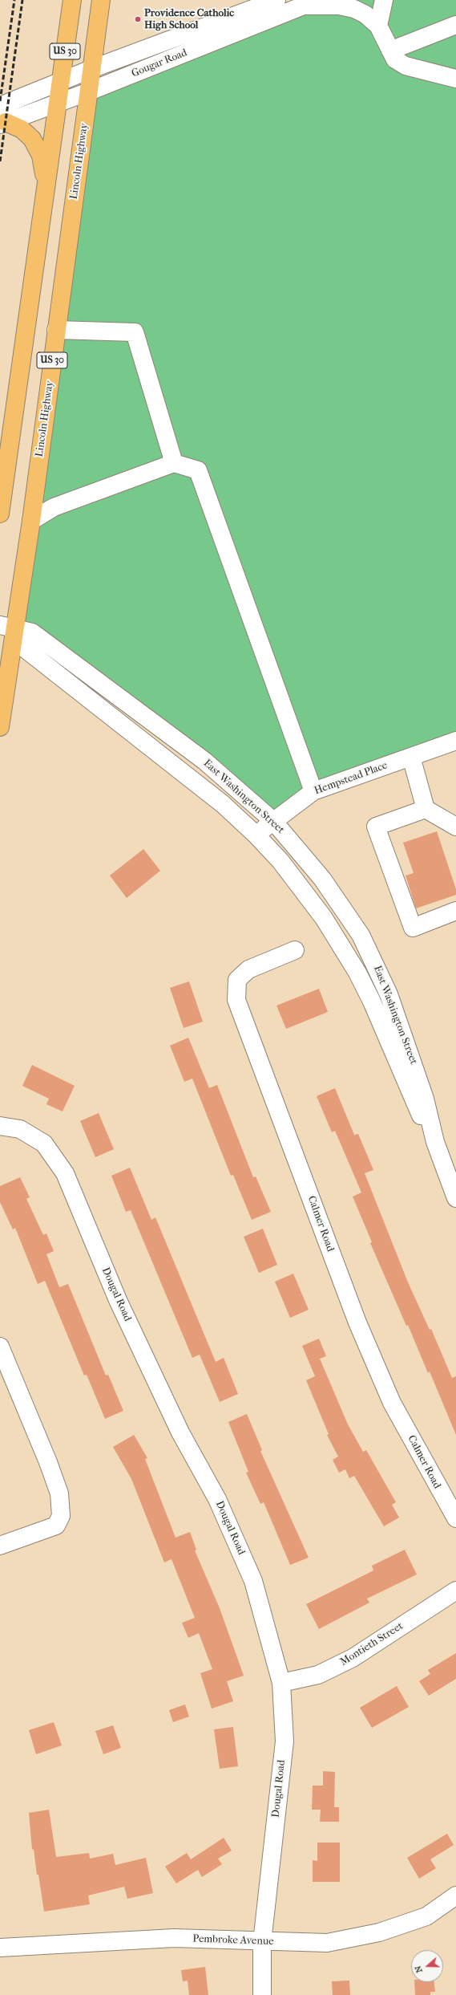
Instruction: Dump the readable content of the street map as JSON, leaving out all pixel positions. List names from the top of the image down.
{
  "streets": {
    "main road": ["US 30", "Lincoln Highway"],
    "street": [
      "Gougar Road",
      "Hempstead Place",
      "East Washington Street",
      "Calmer Road",
      "Dougal Road",
      "Montieth Street",
      "Pembroke Avenue"
    ]
  },
  "crossings": [
    ["US 30", "Gougar Road"],
    ["US 30", "Lincoln Highway"],
    ["Gougar Road", "Lincoln Highway"],
    ["Lincoln Highway", "East Washington Street"],
    ["Hempstead Place", "East Washington Street"],
    ["Dougal Road", "Montieth Street"],
    ["Dougal Road", "Pembroke Avenue"]
  ],
  "places": ["Providence Catholic High School"],
  "north": "left"
}
